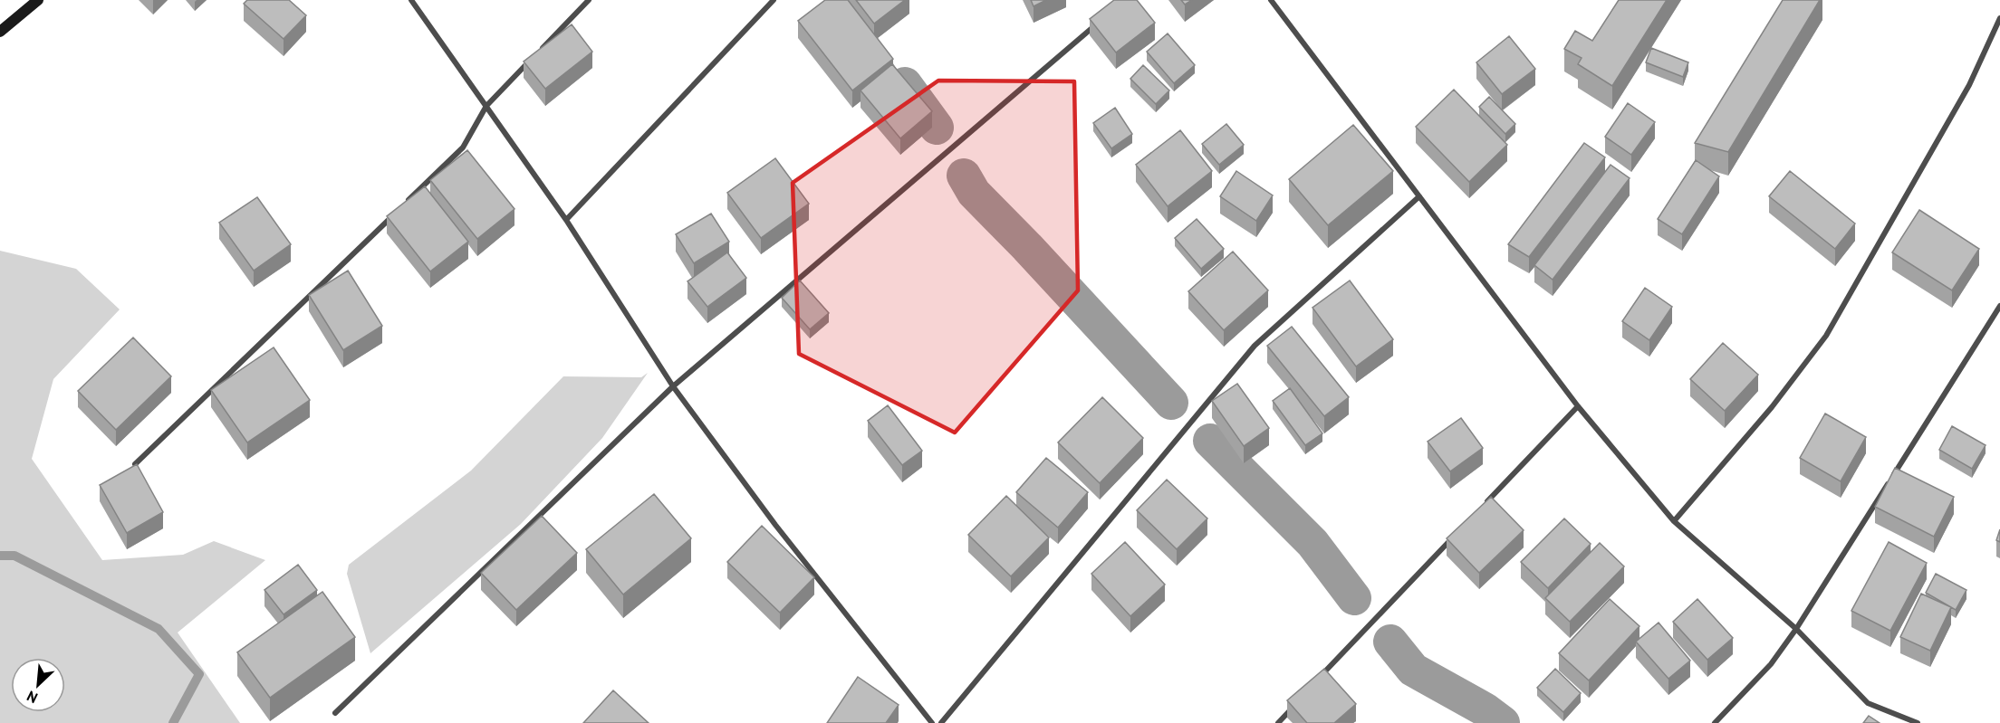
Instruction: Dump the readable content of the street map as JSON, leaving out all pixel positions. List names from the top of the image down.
{
  "north": "bottom left"
}
